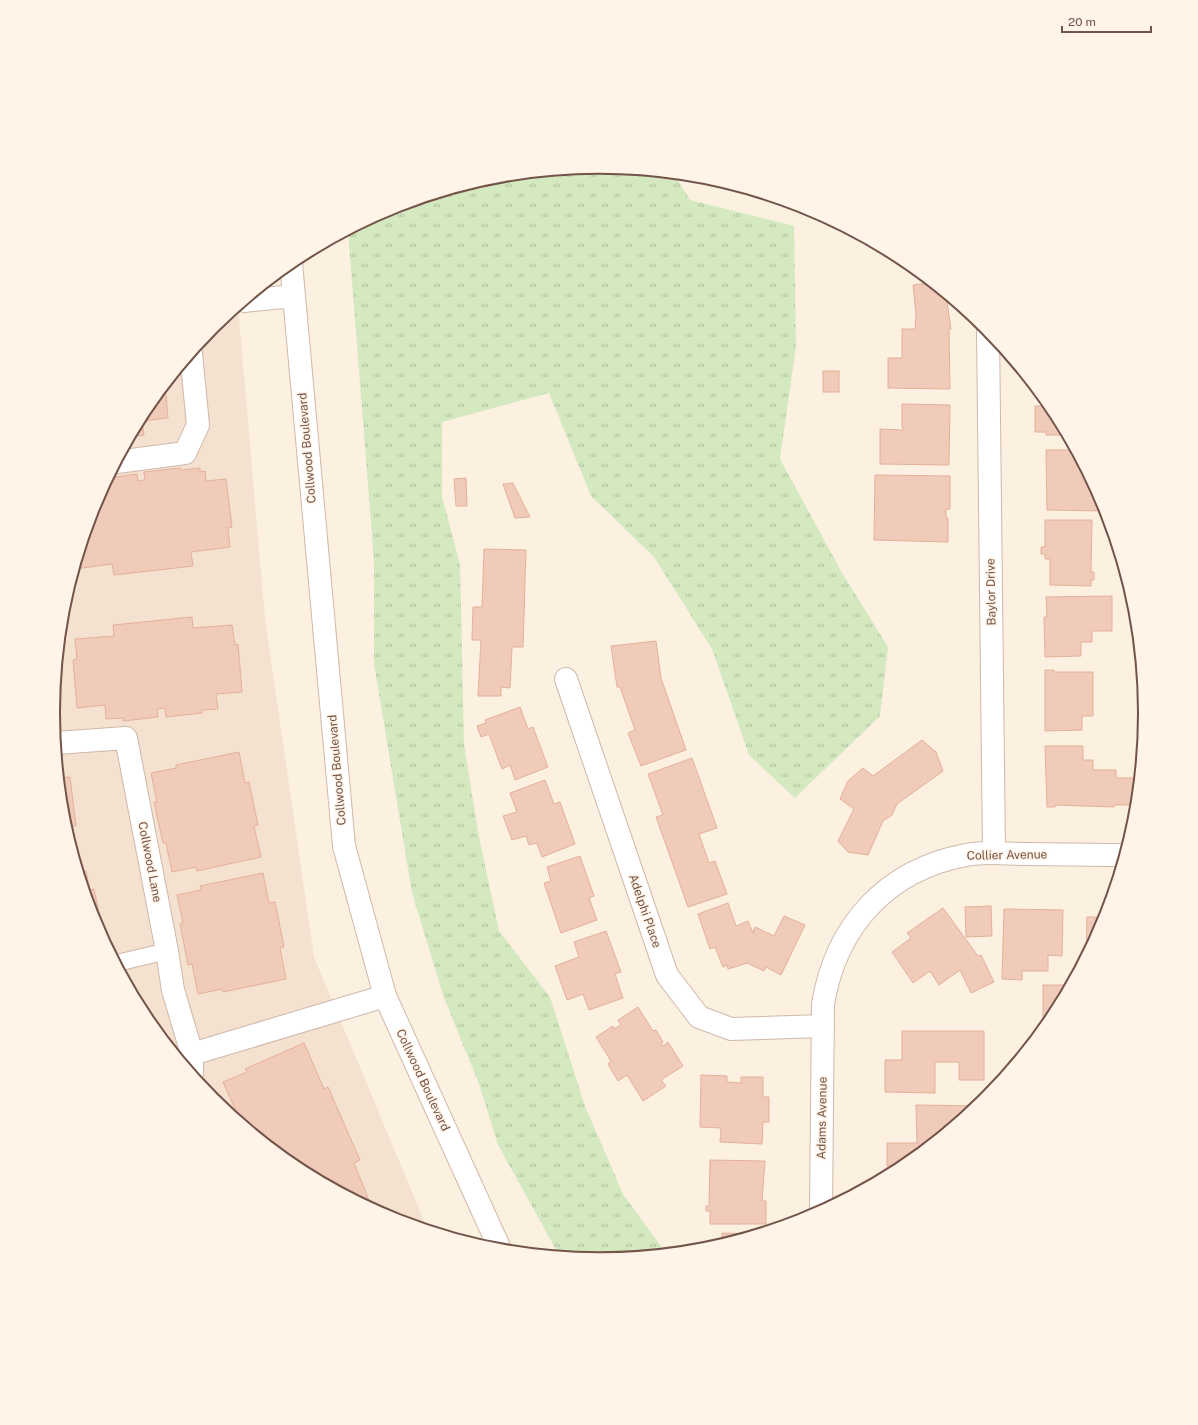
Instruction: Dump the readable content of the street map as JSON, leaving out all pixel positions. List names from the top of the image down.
{
  "streets": {
    "street": [
      "Collwood Boulevard",
      "Baylor Drive",
      "Collier Avenue",
      "Collwood Lane",
      "Adelphi Place",
      "Adams Avenue"
    ]
  },
  "crossings": [
    ["Collwood Boulevard", "Collwood Lane"],
    ["Baylor Drive", "Collier Avenue"],
    ["Collier Avenue", "Adelphi Place"],
    ["Collier Avenue", "Adams Avenue"],
    ["Adelphi Place", "Adams Avenue"]
  ],
  "scale_bar": "20 m"
}
